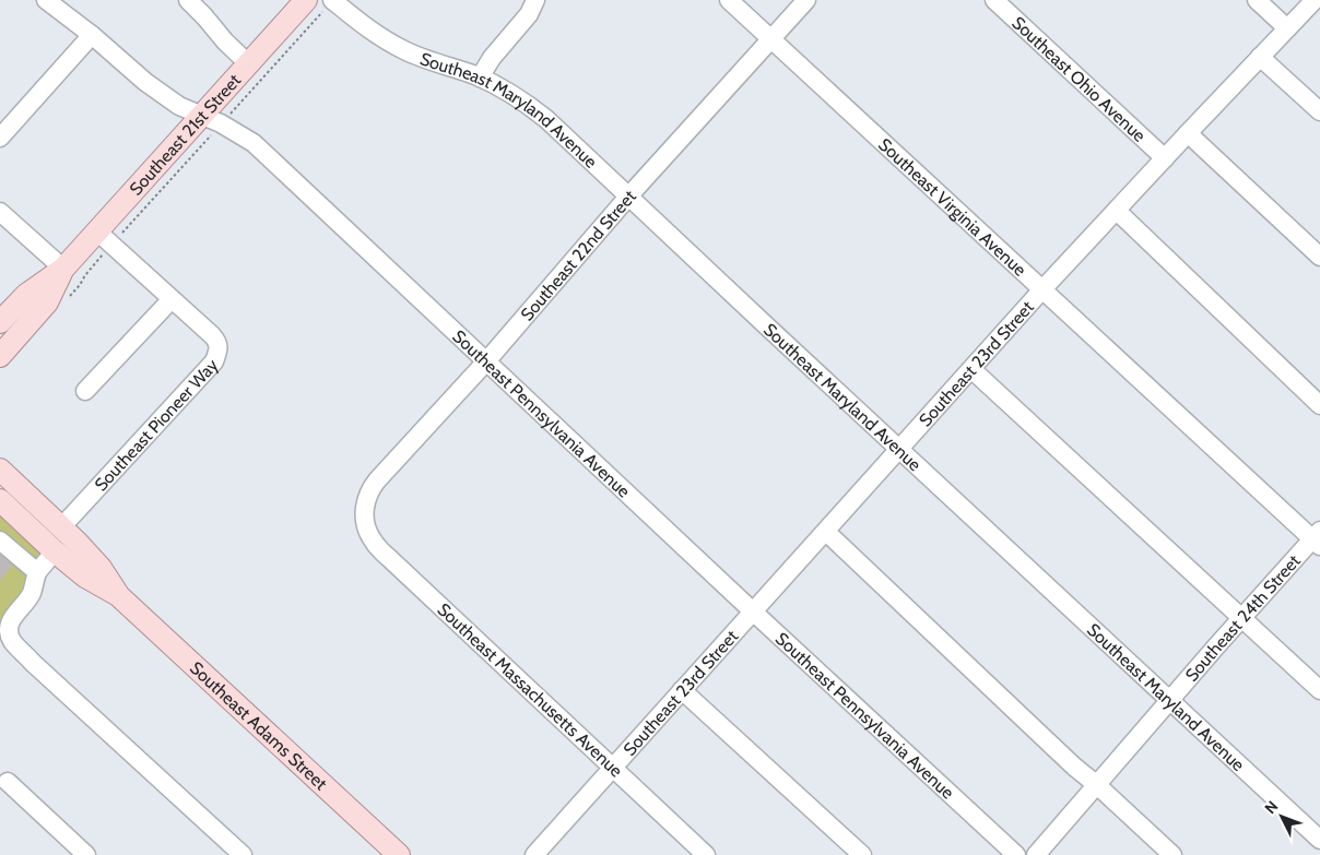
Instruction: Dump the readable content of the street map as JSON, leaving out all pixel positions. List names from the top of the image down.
{
  "streets": {
    "main road": ["Southeast 21st Street", "Southeast Adams Street"],
    "street": [
      "Southeast Ohio Avenue",
      "Southeast Maryland Avenue",
      "Southeast Virginia Avenue",
      "Southeast 22nd Street",
      "Southeast 23rd Street",
      "Southeast Pennsylvania Avenue",
      "Southeast Pioneer Way",
      "Southeast 24th Street",
      "Southeast Massachusetts Avenue"
    ]
  },
  "crossings": [
    ["Southeast Ohio Avenue", "Southeast 23rd Street"],
    ["Southeast Maryland Avenue", "Southeast 22nd Street"],
    ["Southeast Maryland Avenue", "Southeast 23rd Street"],
    ["Southeast Maryland Avenue", "Southeast 24th Street"],
    ["Southeast 21st Street", "Southeast Pennsylvania Avenue"],
    ["Southeast 21st Street", "Southeast Pioneer Way"],
    ["Southeast Virginia Avenue", "Southeast 22nd Street"],
    ["Southeast Virginia Avenue", "Southeast 23rd Street"],
    ["Southeast Virginia Avenue", "Southeast 24th Street"],
    ["Southeast 22nd Street", "Southeast Pennsylvania Avenue"],
    ["Southeast 22nd Street", "Southeast Massachusetts Avenue"],
    ["Southeast 23rd Street", "Southeast Pennsylvania Avenue"],
    ["Southeast 23rd Street", "Southeast Massachusetts Avenue"],
    ["Southeast Pioneer Way", "Southeast Adams Street"]
  ],
  "north": "top left"
}
